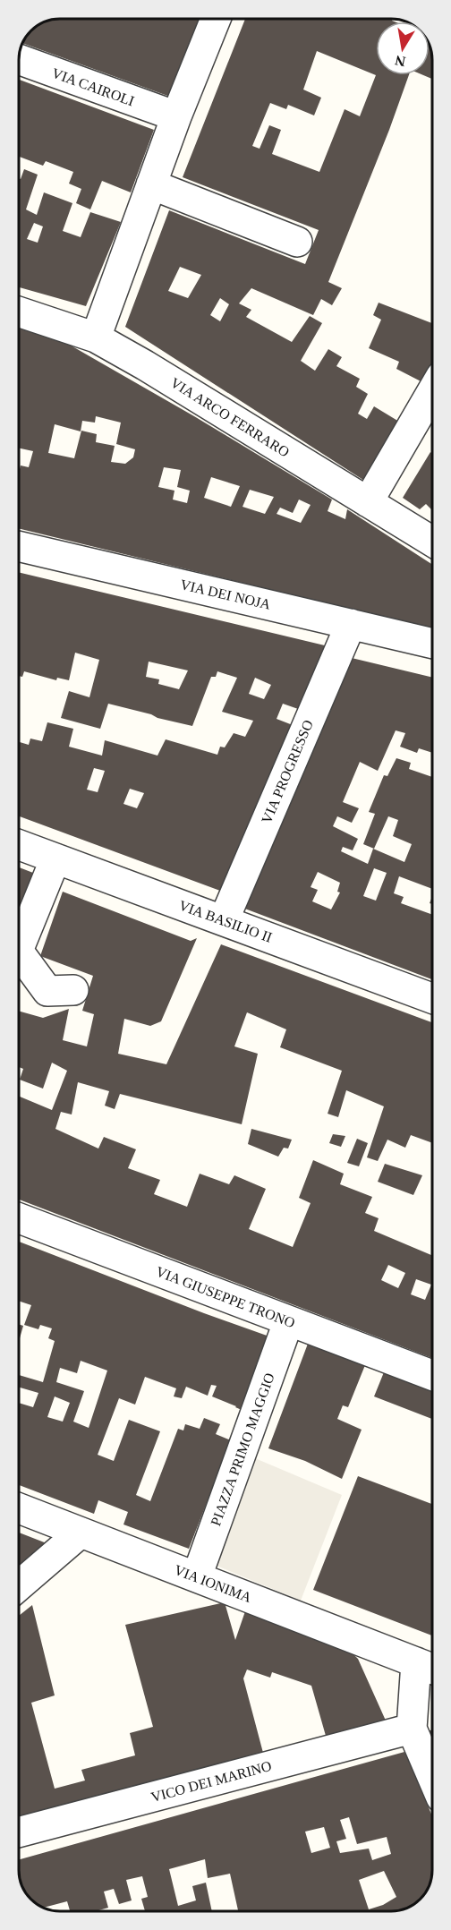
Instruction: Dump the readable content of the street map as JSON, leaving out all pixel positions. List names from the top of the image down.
{
  "streets": {
    "street": [
      "VIA CAIROLI",
      "VIA ARCO FERRARO",
      "VIA DEI NOJA",
      "VIA PROGRESSO",
      "VIA BASILIO II",
      "VIA GIUSEPPE TRONO",
      "PIAZZA PRIMO MAGGIO",
      "VIA IONIMA",
      "VICO DEI MARINO"
    ]
  },
  "crossings": [
    ["VIA DEI NOJA", "VIA PROGRESSO"],
    ["VIA PROGRESSO", "VIA BASILIO II"],
    ["VIA GIUSEPPE TRONO", "PIAZZA PRIMO MAGGIO"],
    ["PIAZZA PRIMO MAGGIO", "VIA IONIMA"]
  ],
  "north": "bottom"
}
